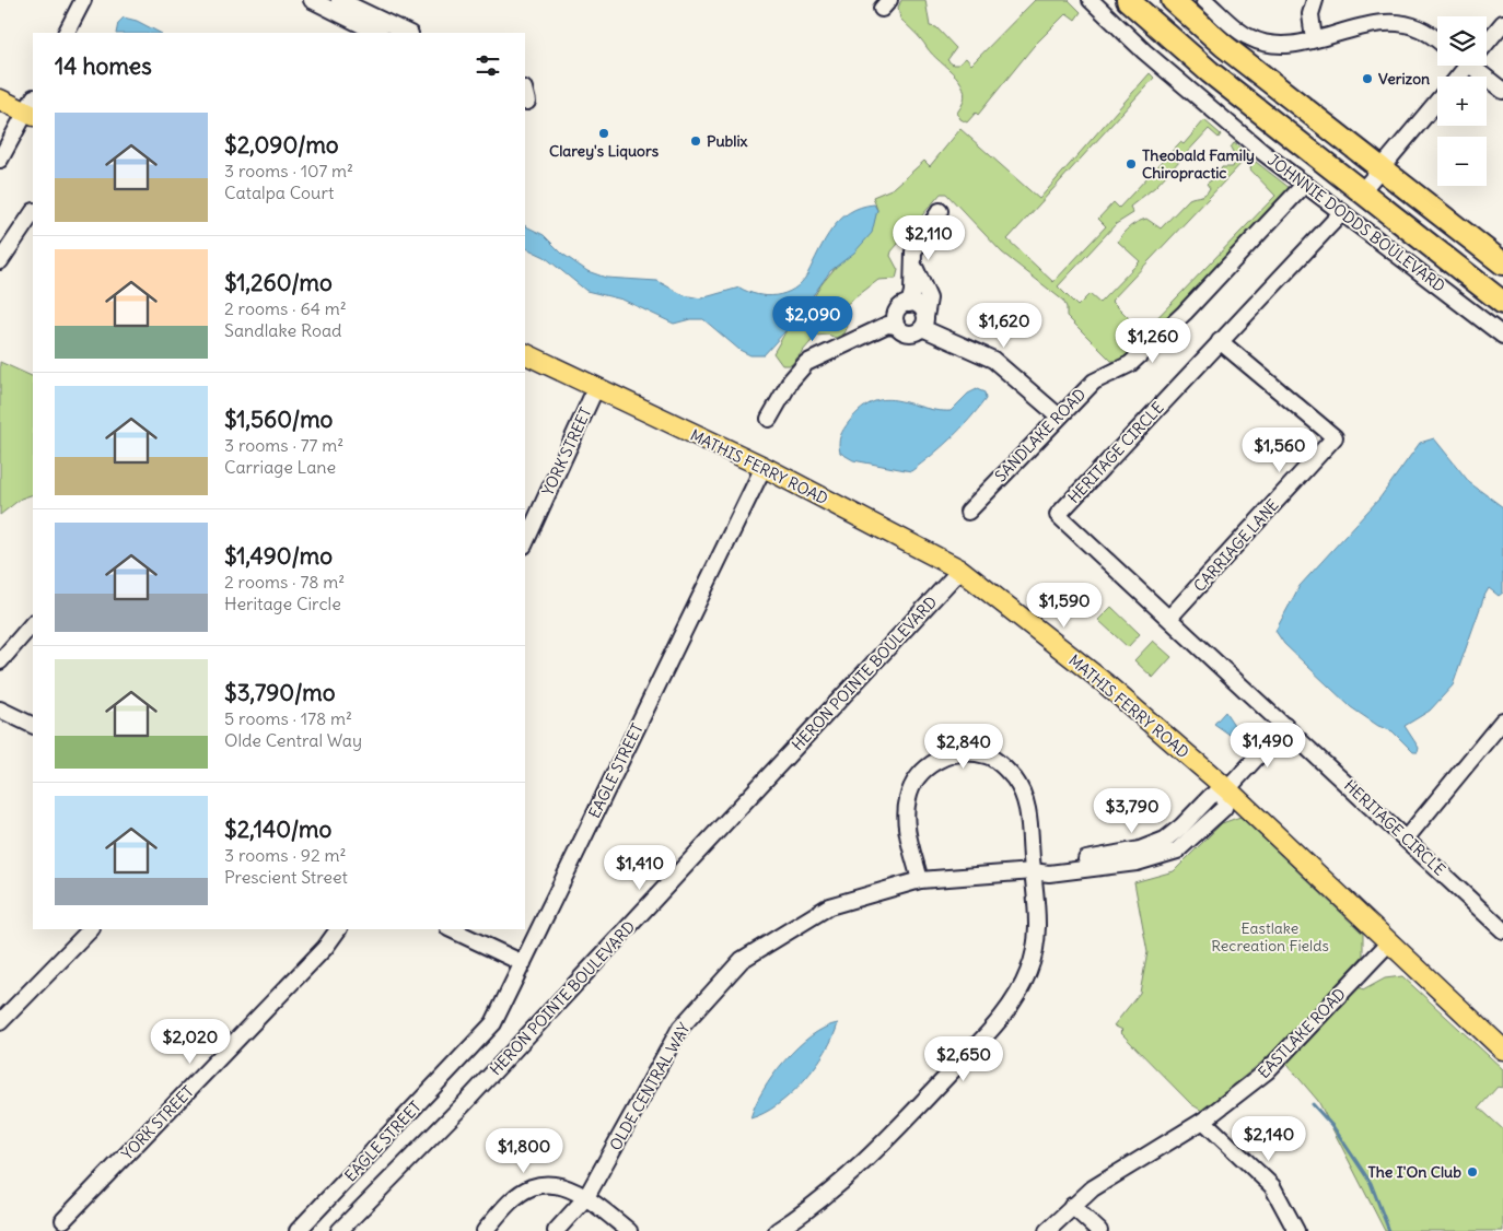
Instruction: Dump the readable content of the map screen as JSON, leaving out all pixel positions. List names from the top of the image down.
{
  "streets": {
    "highway": ["JOHNNIE DODDS BOULEVARD"],
    "main road": ["MATHIS FERRY ROAD"],
    "street": [
      "SANDLAKE ROAD",
      "YORK STREET",
      "HERITAGE CIRCLE",
      "CARRIAGE LANE",
      "HERON POINTE BOULEVARD",
      "EAGLE STREET",
      "EASTLAKE ROAD",
      "OLDE CENTRAL WAY"
    ]
  },
  "crossings": [
    ["JOHNNIE DODDS BOULEVARD", "SANDLAKE ROAD"],
    ["JOHNNIE DODDS BOULEVARD", "HERITAGE CIRCLE"],
    ["YORK STREET", "MATHIS FERRY ROAD"],
    ["HERITAGE CIRCLE", "CARRIAGE LANE"],
    ["MATHIS FERRY ROAD", "HERON POINTE BOULEVARD"],
    ["MATHIS FERRY ROAD", "EAGLE STREET"],
    ["MATHIS FERRY ROAD", "EASTLAKE ROAD"],
    ["MATHIS FERRY ROAD", "OLDE CENTRAL WAY"]
  ],
  "parks": ["Eastlake Recreation Fields"],
  "places": [
    "Verizon",
    "Clarey's Liquors",
    "Publix",
    "Theobald Family Chiropractic",
    "The I'On Club"
  ],
  "page": {
    "map_buttons": ["+", "−"],
    "heading": "14 homes",
    "list": [
      {
        "name": "$2,090/mo",
        "note": "3 rooms · 107 m² · Catalpa Court"
      },
      {
        "name": "$1,260/mo",
        "note": "2 rooms · 64 m² · Sandlake Road"
      },
      {
        "name": "$1,560/mo",
        "note": "3 rooms · 77 m² · Carriage Lane"
      },
      {
        "name": "$1,490/mo",
        "note": "2 rooms · 78 m² · Heritage Circle"
      },
      {
        "name": "$3,790/mo",
        "note": "5 rooms · 178 m² · Olde Central Way"
      },
      {
        "name": "$2,140/mo",
        "note": "3 rooms · 92 m² · Prescient Street"
      }
    ],
    "price": [
      "$2,110",
      "$2,090",
      "$1,620",
      "$1,260",
      "$1,560",
      "$1,590",
      "$1,490",
      "$2,840",
      "$3,790",
      "$1,410",
      "$2,020",
      "$2,650",
      "$2,140",
      "$1,800"
    ]
  }
}
